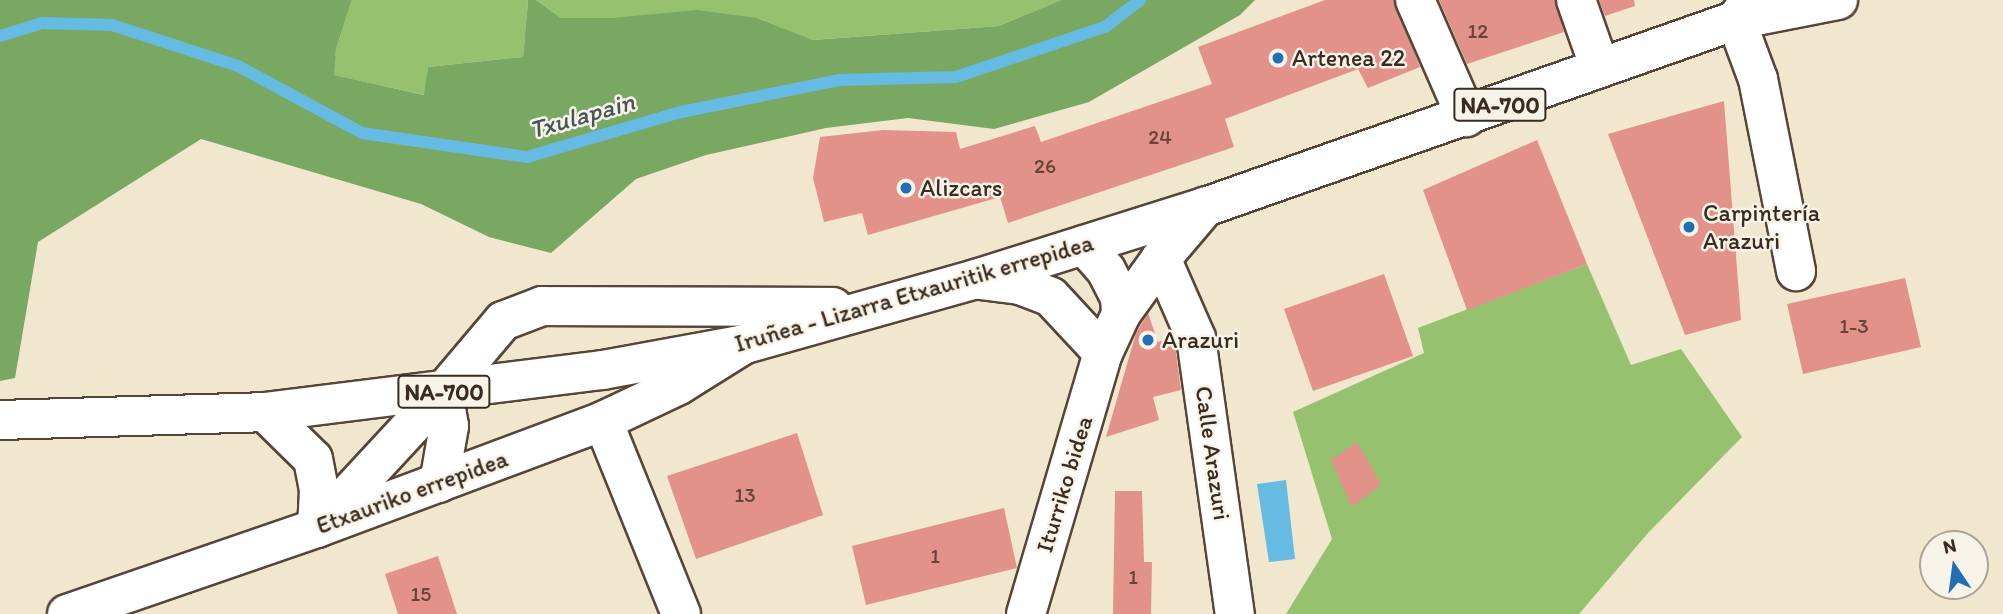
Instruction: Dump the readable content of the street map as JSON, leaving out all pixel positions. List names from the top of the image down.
{
  "streets": {
    "main road": [
      "NA-700",
      "Iruñea - Lizarra Etxauritik errepidea",
      "Calle Arazuri",
      "Iturriko bidea",
      "Etxauriko errepidea"
    ]
  },
  "crossings": [
    ["Iruñea - Lizarra Etxauritik errepidea", "Iturriko bidea"],
    ["Iruñea - Lizarra Etxauritik errepidea", "Etxauriko errepidea"],
    ["Calle Arazuri", "Iturriko bidea"]
  ],
  "water": ["Txulapain"],
  "places": [
    "Artenea 22",
    "Alizcars",
    "Carpintería Arazuri",
    "Arazuri"
  ],
  "house_numbers": [
    "12",
    "24",
    "26",
    "1-3",
    "13",
    "1",
    "1",
    "15"
  ],
  "north": "top"
}
